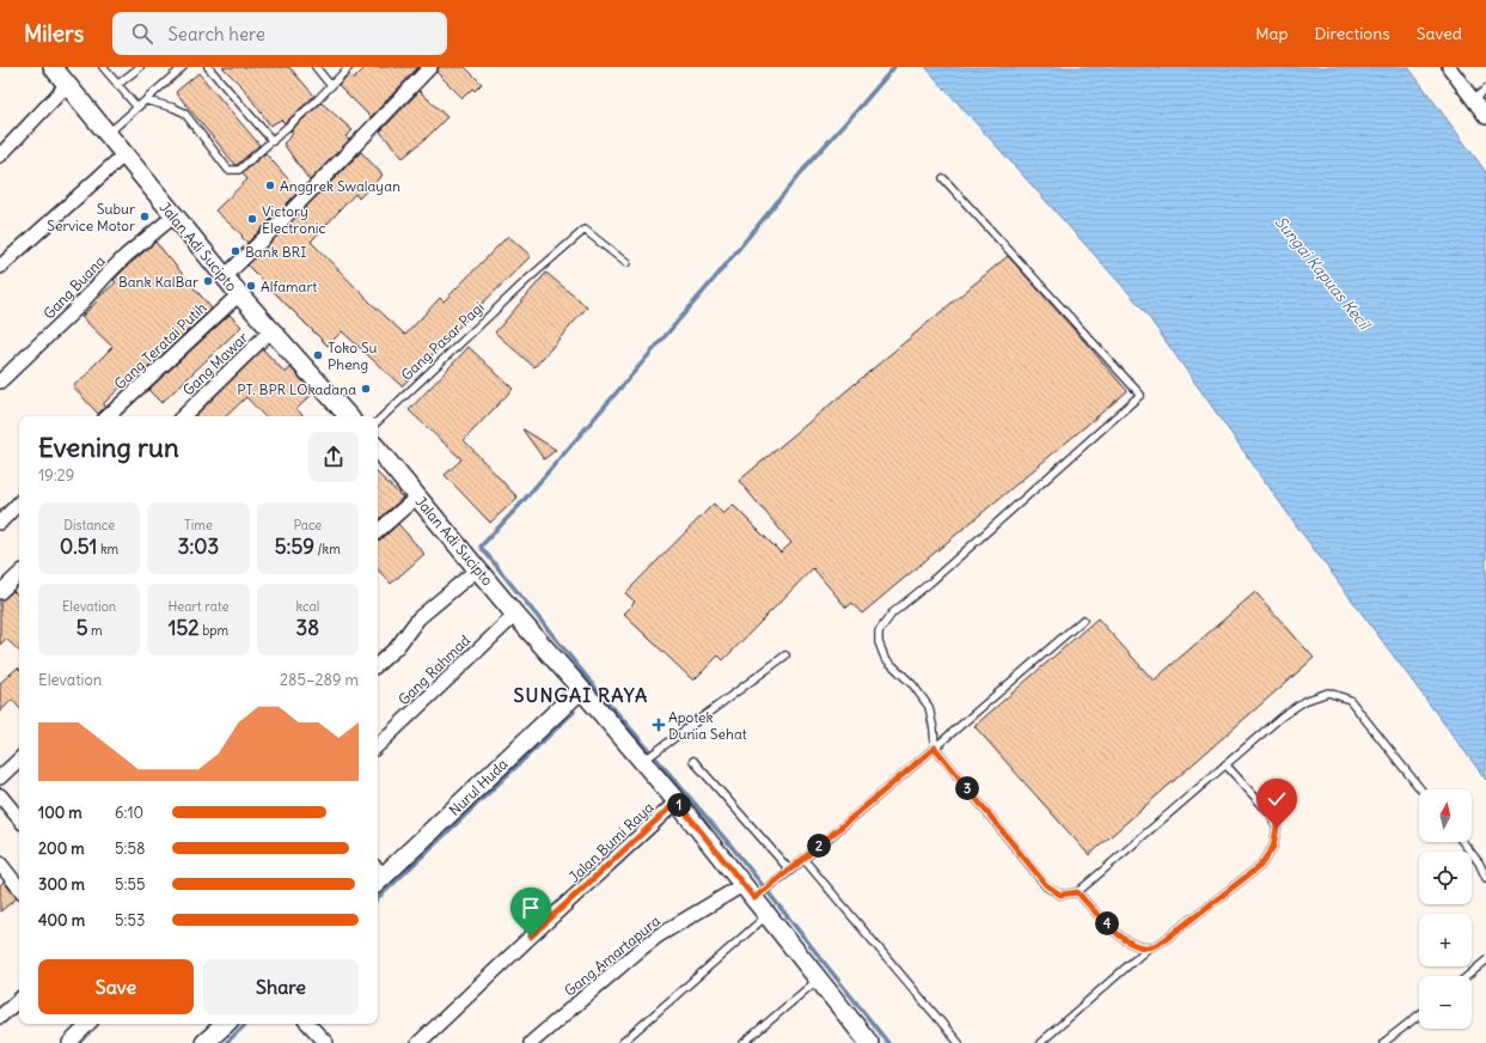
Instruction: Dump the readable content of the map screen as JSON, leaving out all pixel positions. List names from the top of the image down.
{
  "streets": {
    "main road": ["Jalan Adi Sucipto", "Nurul Huda"],
    "street": [
      "Gang Buana",
      "Gang Teratai Putih",
      "Gang Mawar",
      "Gang Rahmad",
      "Jalan Bumi Raya",
      "Gang Amartapura"
    ],
    "lane": ["Gang Pasar Pagi"]
  },
  "crossings": [
    ["Jalan Adi Sucipto", "Gang Buana"],
    ["Jalan Adi Sucipto", "Gang Teratai Putih"],
    ["Jalan Adi Sucipto", "Gang Mawar"],
    ["Jalan Adi Sucipto", "Gang Rahmad"],
    ["Jalan Adi Sucipto", "Nurul Huda"],
    ["Jalan Adi Sucipto", "Jalan Bumi Raya"],
    ["Jalan Adi Sucipto", "Gang Amartapura"]
  ],
  "districts": ["SUNGAI RAYA"],
  "water": ["Sungai Kapuas Kecil"],
  "places": {
    "other": [
      "Anggrek Swalayan",
      "Subur Service Motor",
      "Victory Electronic",
      "Bank BRI",
      "Bank KalBar",
      "Alfamart",
      "Toko Su Pheng",
      "PT. BPR LOkadana"
    ],
    "health": ["Apotek Dunia Sehat"]
  },
  "north": "top",
  "page": {
    "header": "Milers",
    "search": "Search here",
    "nav": ["Map", "Directions", "Saved"],
    "heading": ["Evening run", "19:29"],
    "stats": [
      ["Distance", "0.51 km"],
      ["Time", "3:03"],
      ["Pace", "5:59 /km"],
      ["Elevation", "5 m"],
      ["Heart rate", "152 bpm"],
      ["kcal", "38"]
    ],
    "chart": ["Elevation", "285–289 m"],
    "pins": [
      "3",
      "1",
      "2",
      "4"
    ],
    "map_buttons": ["+", "−"],
    "list": [
      {
        "name": "100 m",
        "note": "6:10"
      },
      {
        "name": "200 m",
        "note": "5:58"
      },
      {
        "name": "300 m",
        "note": "5:55"
      },
      {
        "name": "400 m",
        "note": "5:53"
      }
    ],
    "buttons": ["Save", "Share"]
  }
}
